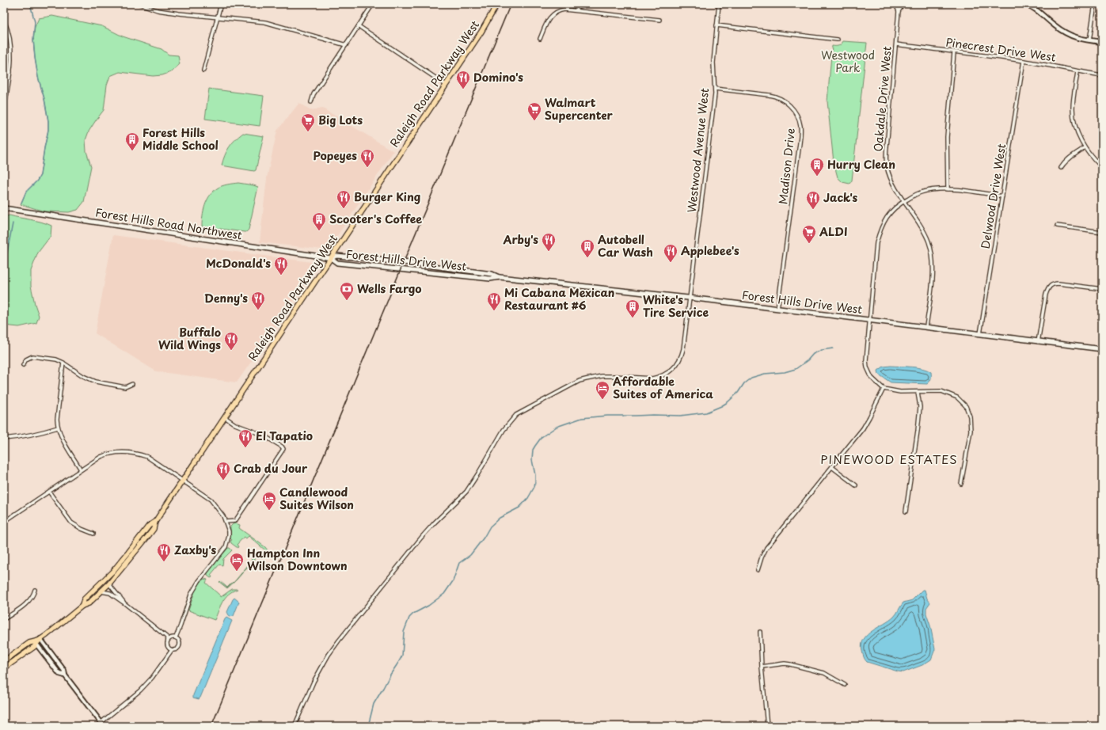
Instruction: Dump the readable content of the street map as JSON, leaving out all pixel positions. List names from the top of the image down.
{
  "streets": {
    "main road": ["Raleigh Road Parkway West", "Forest Hills Road Northwest", "Forest Hills Drive West"],
    "street": [
      "Pinecrest Drive West",
      "Oakdale Drive West",
      "Westwood Avenue West",
      "Madison Drive",
      "Delwood Drive West"
    ]
  },
  "crossings": [
    ["Pinecrest Drive West", "Oakdale Drive West"],
    ["Pinecrest Drive West", "Delwood Drive West"],
    ["Raleigh Road Parkway West", "Forest Hills Road Northwest"],
    ["Raleigh Road Parkway West", "Forest Hills Drive West"],
    ["Oakdale Drive West", "Forest Hills Drive West"],
    ["Westwood Avenue West", "Madison Drive"],
    ["Westwood Avenue West", "Forest Hills Drive West"],
    ["Madison Drive", "Forest Hills Drive West"],
    ["Delwood Drive West", "Forest Hills Drive West"],
    ["Forest Hills Road Northwest", "Forest Hills Drive West"]
  ],
  "districts": ["PINEWOOD ESTATES"],
  "parks": ["Westwood Park"],
  "places": {
    "restaurant": [
      "Domino's",
      "Popeyes",
      "Burger King",
      "Jack's",
      "Arby's",
      "Applebee's",
      "McDonald's",
      "Denny's",
      "Mi Cabana Mexican Restaurant #6",
      "Buffalo Wild Wings",
      "El Tapatio",
      "Crab du Jour",
      "Zaxby's"
    ],
    "supermarket": ["Walmart Supercenter", "Big Lots", "ALDI"],
    "building": [
      "Forest Hills Middle School",
      "Hurry Clean",
      "Scooter's Coffee",
      "Autobell Car Wash",
      "White's Tire Service"
    ],
    "bank": ["Wells Fargo"],
    "hotel": ["Affordable Suites of America", "Candlewood Suites Wilson", "Hampton Inn Wilson Downtown"]
  }
}
